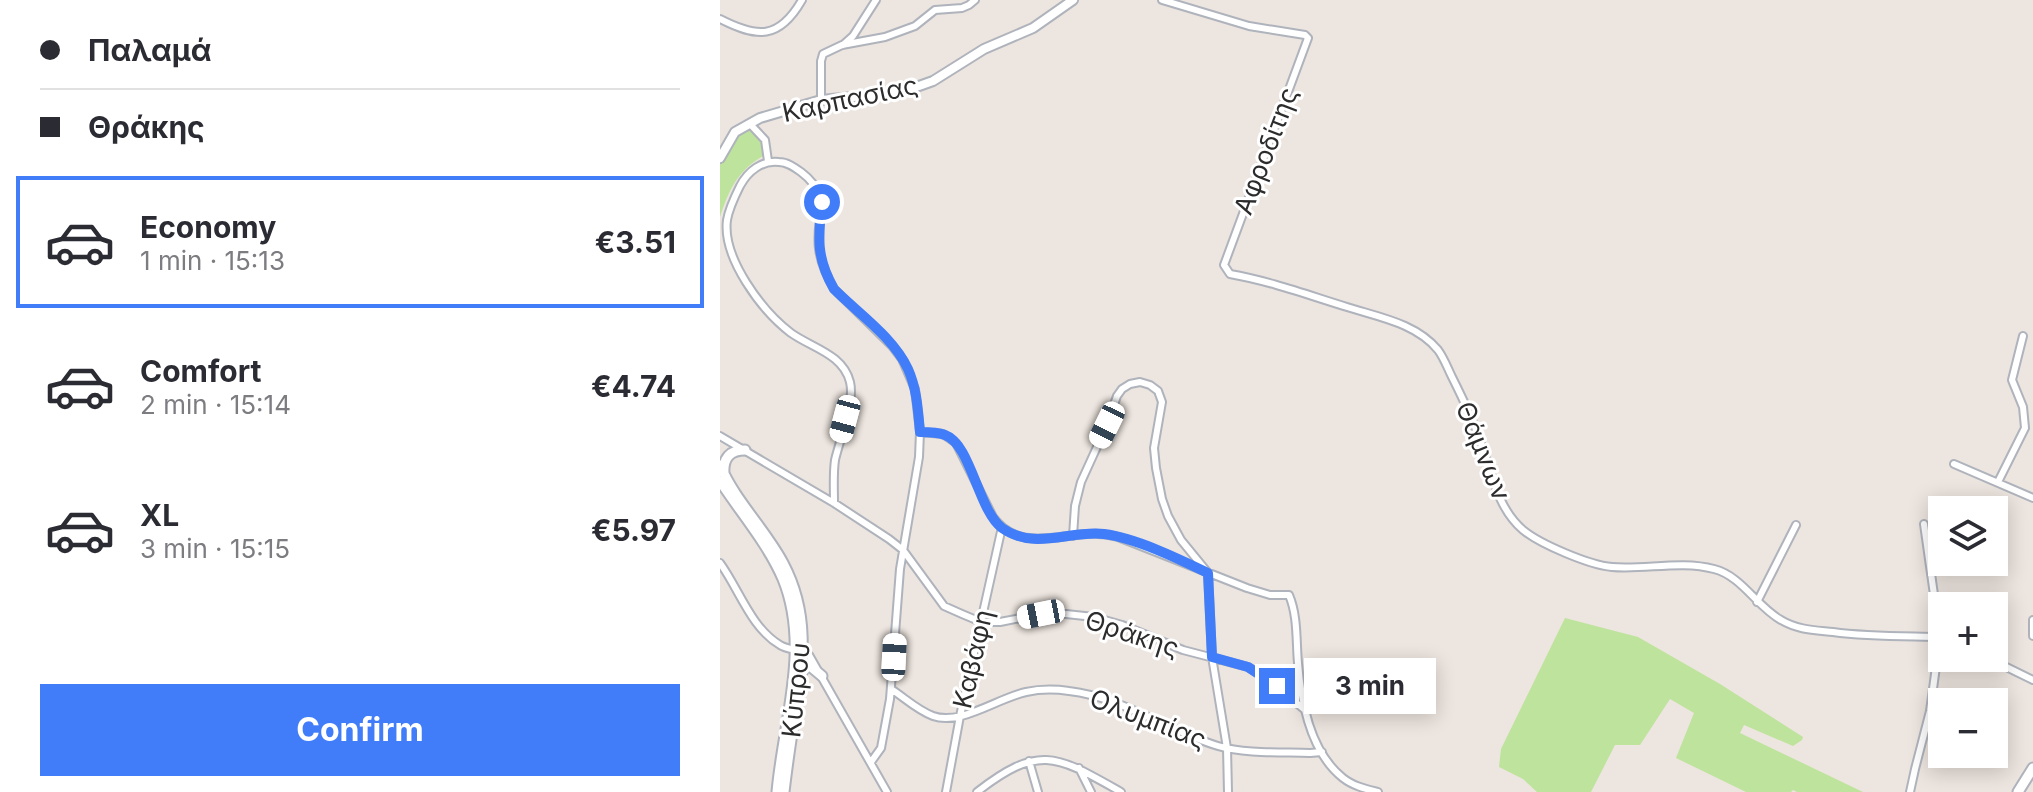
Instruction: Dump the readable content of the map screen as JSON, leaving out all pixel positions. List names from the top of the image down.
{
  "streets": {
    "main road": ["Κύπρου"],
    "street": [
      "Καρπασίας",
      "Αφροδίτης",
      "Θάμνων",
      "Θράκης",
      "Καβάφη",
      "Ολυμπίας"
    ]
  },
  "crossings": [
    ["Αφροδίτης", "Θάμνων"],
    ["Θράκης", "Καβάφη"],
    ["Καβάφη", "Ολυμπίας"]
  ],
  "page": {
    "banner": ["Παλαμά", "Θράκης"],
    "list": [
      {
        "name": "Economy",
        "note": "1 min · 15:13",
        "value": "€3.51"
      },
      {
        "name": "Comfort",
        "note": "2 min · 15:14",
        "value": "€4.74"
      },
      {
        "name": "XL",
        "note": "3 min · 15:15",
        "value": "€5.97"
      }
    ],
    "map_buttons": ["+", "−"],
    "bubble": "3 min",
    "buttons": "Confirm"
  }
}
